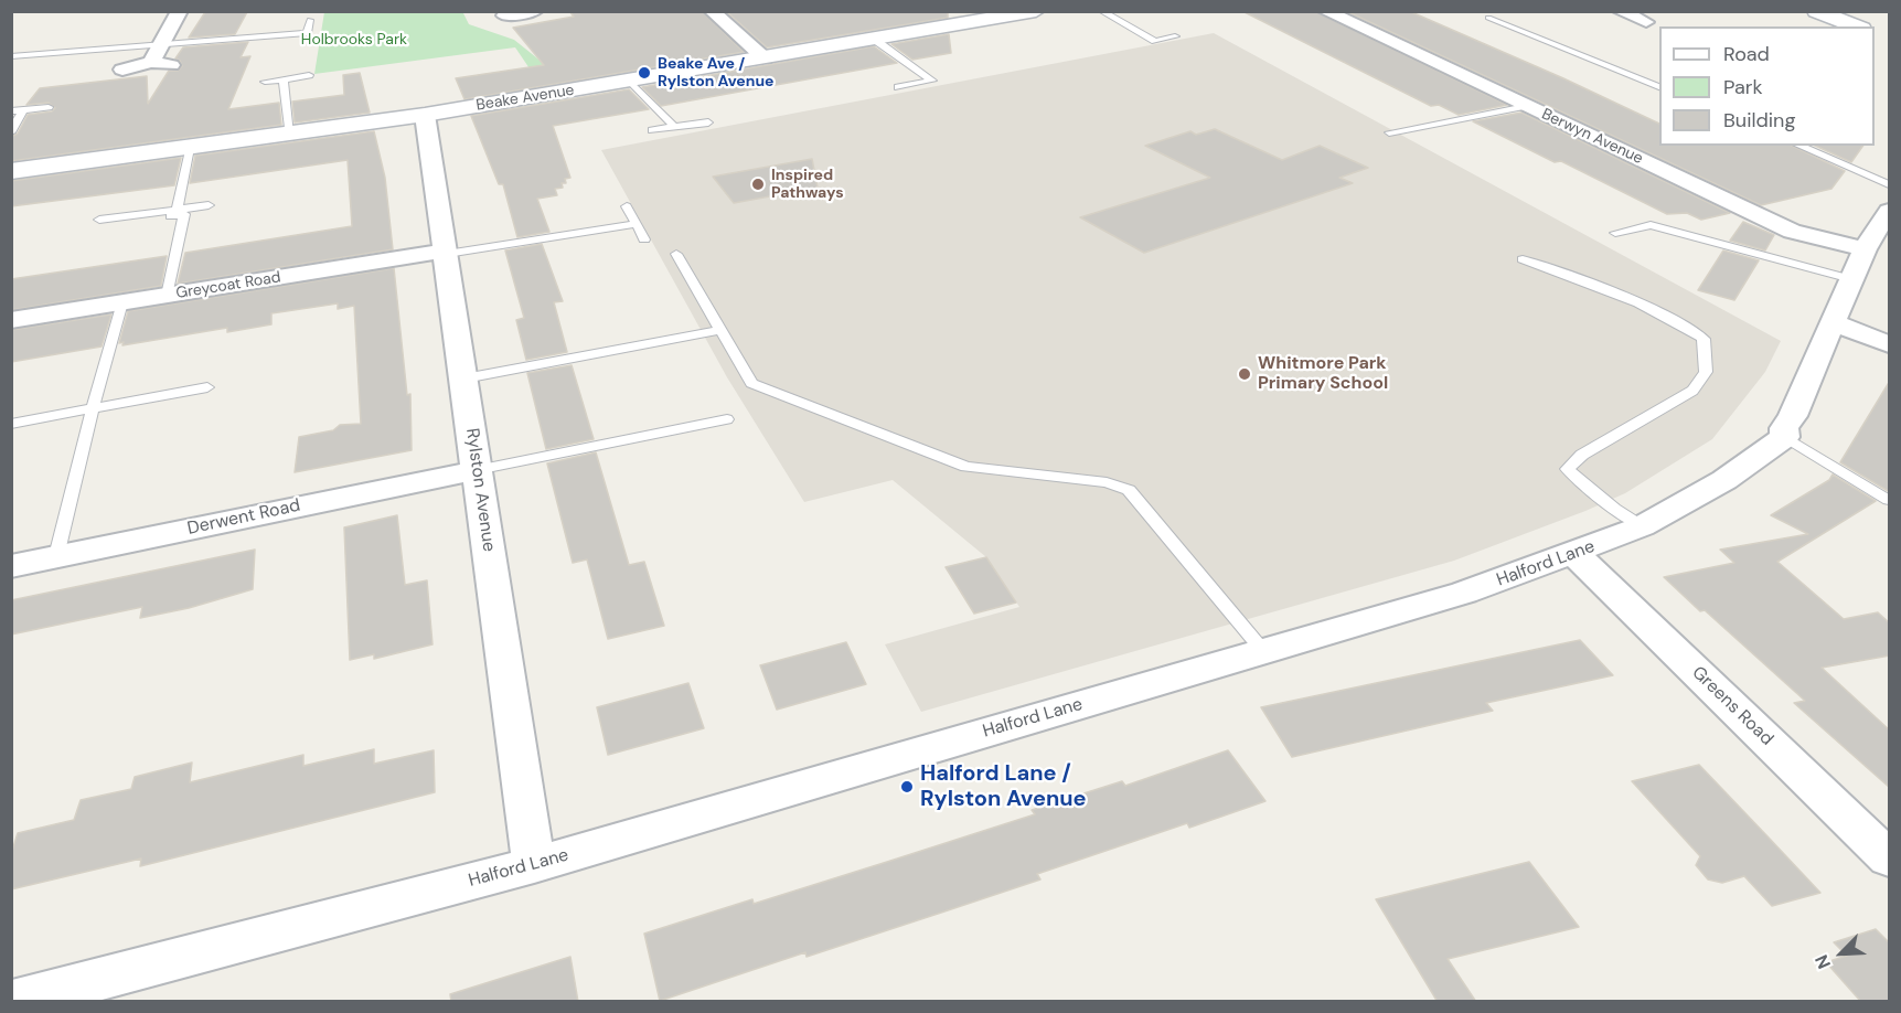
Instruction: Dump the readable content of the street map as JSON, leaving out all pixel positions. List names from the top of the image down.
{
  "streets": {
    "street": [
      "Beake Avenue",
      "Berwyn Avenue",
      "Greycoat Road",
      "Rylston Avenue",
      "Derwent Road",
      "Halford Lane",
      "Greens Road"
    ]
  },
  "crossings": [
    ["Beake Avenue", "Rylston Avenue"],
    ["Greycoat Road", "Rylston Avenue"],
    ["Rylston Avenue", "Derwent Road"],
    ["Rylston Avenue", "Halford Lane"],
    ["Halford Lane", "Greens Road"]
  ],
  "parks": ["Holbrooks Park"],
  "places": [
    "Beake Ave / Rylston Avenue",
    "Inspired Pathways",
    "Whitmore Park Primary School",
    "Halford Lane / Rylston Avenue"
  ],
  "legend": ["Road", "Park", "Building"],
  "north": "bottom left"
}
